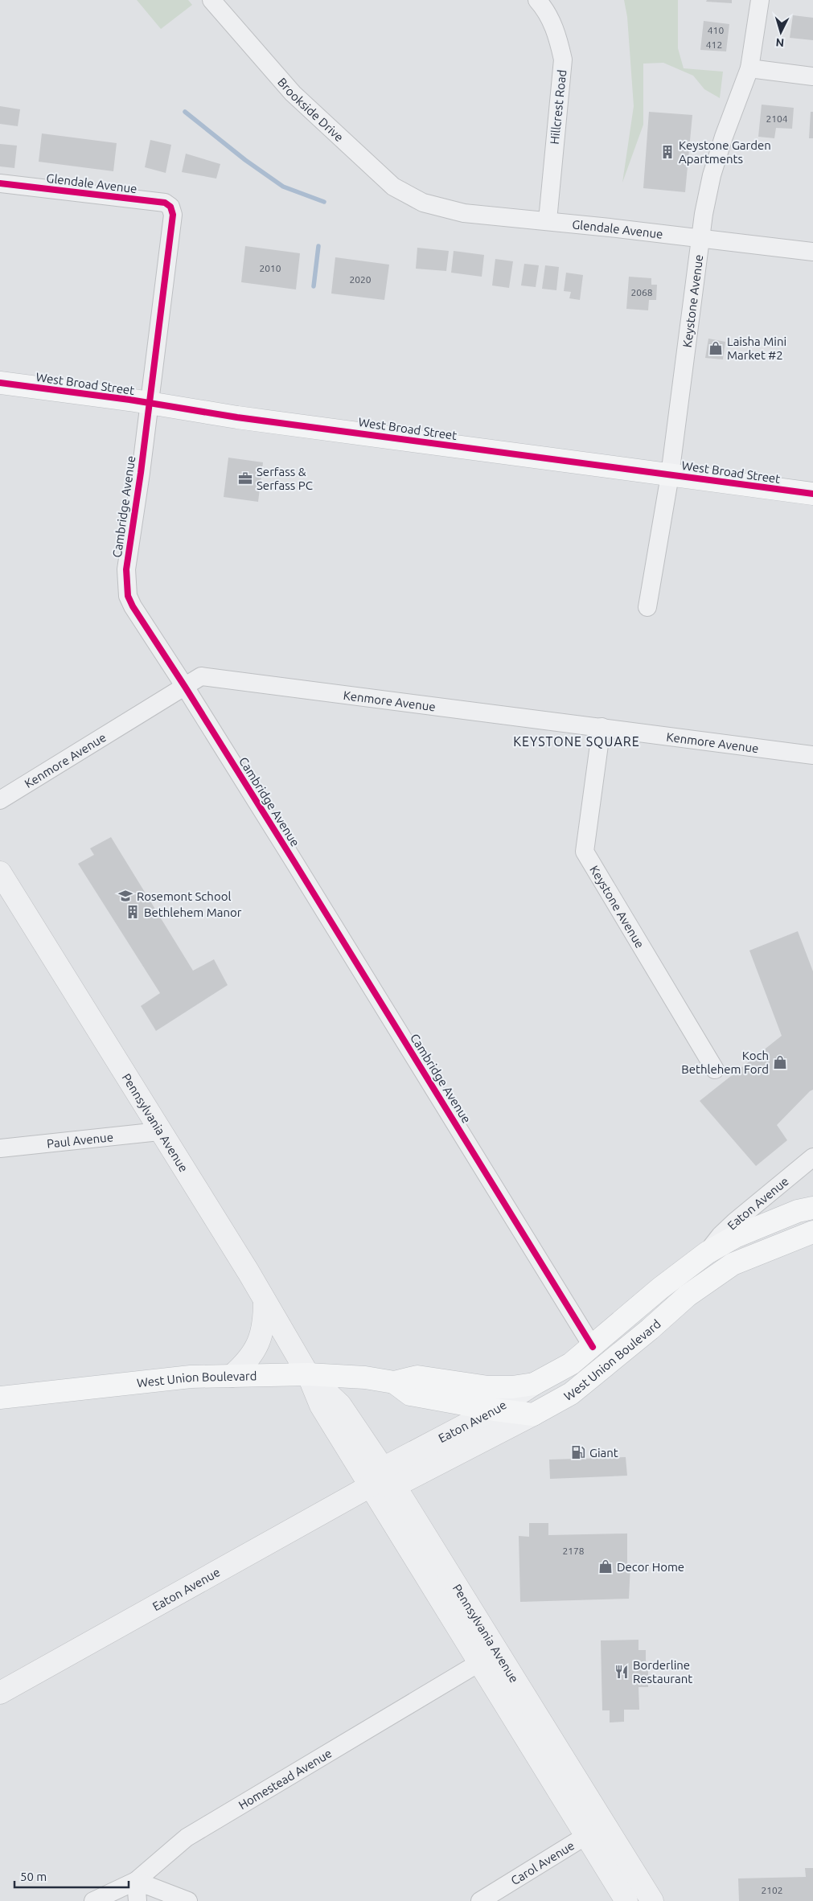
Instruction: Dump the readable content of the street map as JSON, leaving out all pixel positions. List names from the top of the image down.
{
  "streets": {
    "main road": ["West Broad Street", "West Union Boulevard"],
    "street": [
      "Hillcrest Road",
      "Brookside Drive",
      "Glendale Avenue",
      "Keystone Avenue",
      "Cambridge Avenue",
      "Kenmore Avenue",
      "Pennsylvania Avenue",
      "Paul Avenue",
      "Eaton Avenue",
      "Homestead Avenue",
      "Carol Avenue"
    ]
  },
  "crossings": [
    ["Hillcrest Road", "Glendale Avenue"],
    ["Brookside Drive", "Glendale Avenue"],
    ["Glendale Avenue", "Keystone Avenue"],
    ["Glendale Avenue", "Cambridge Avenue"],
    ["Keystone Avenue", "West Broad Street"],
    ["Keystone Avenue", "Kenmore Avenue"],
    ["West Broad Street", "Cambridge Avenue"],
    ["Cambridge Avenue", "Kenmore Avenue"],
    ["Cambridge Avenue", "West Union Boulevard"],
    ["Pennsylvania Avenue", "Paul Avenue"],
    ["Pennsylvania Avenue", "Eaton Avenue"],
    ["Pennsylvania Avenue", "West Union Boulevard"],
    ["Pennsylvania Avenue", "Homestead Avenue"],
    ["Pennsylvania Avenue", "Carol Avenue"],
    ["Eaton Avenue", "West Union Boulevard"]
  ],
  "districts": ["KEYSTONE SQUARE"],
  "places": {
    "building": ["Keystone Garden Apartments", "Bethlehem Manor"],
    "shop": ["Laisha Mini Market #2", "Koch Bethlehem Ford", "Decor Home"],
    "office": ["Serfass & Serfass PC"],
    "school or university": ["Rosemont School"],
    "fuel station": ["Giant"],
    "restaurant": ["Borderline Restaurant"]
  },
  "house_numbers": [
    "410",
    "412",
    "2104",
    "2010",
    "2020",
    "2068",
    "2178",
    "2102"
  ],
  "scale_bar": "50 m",
  "north": "bottom"
}
